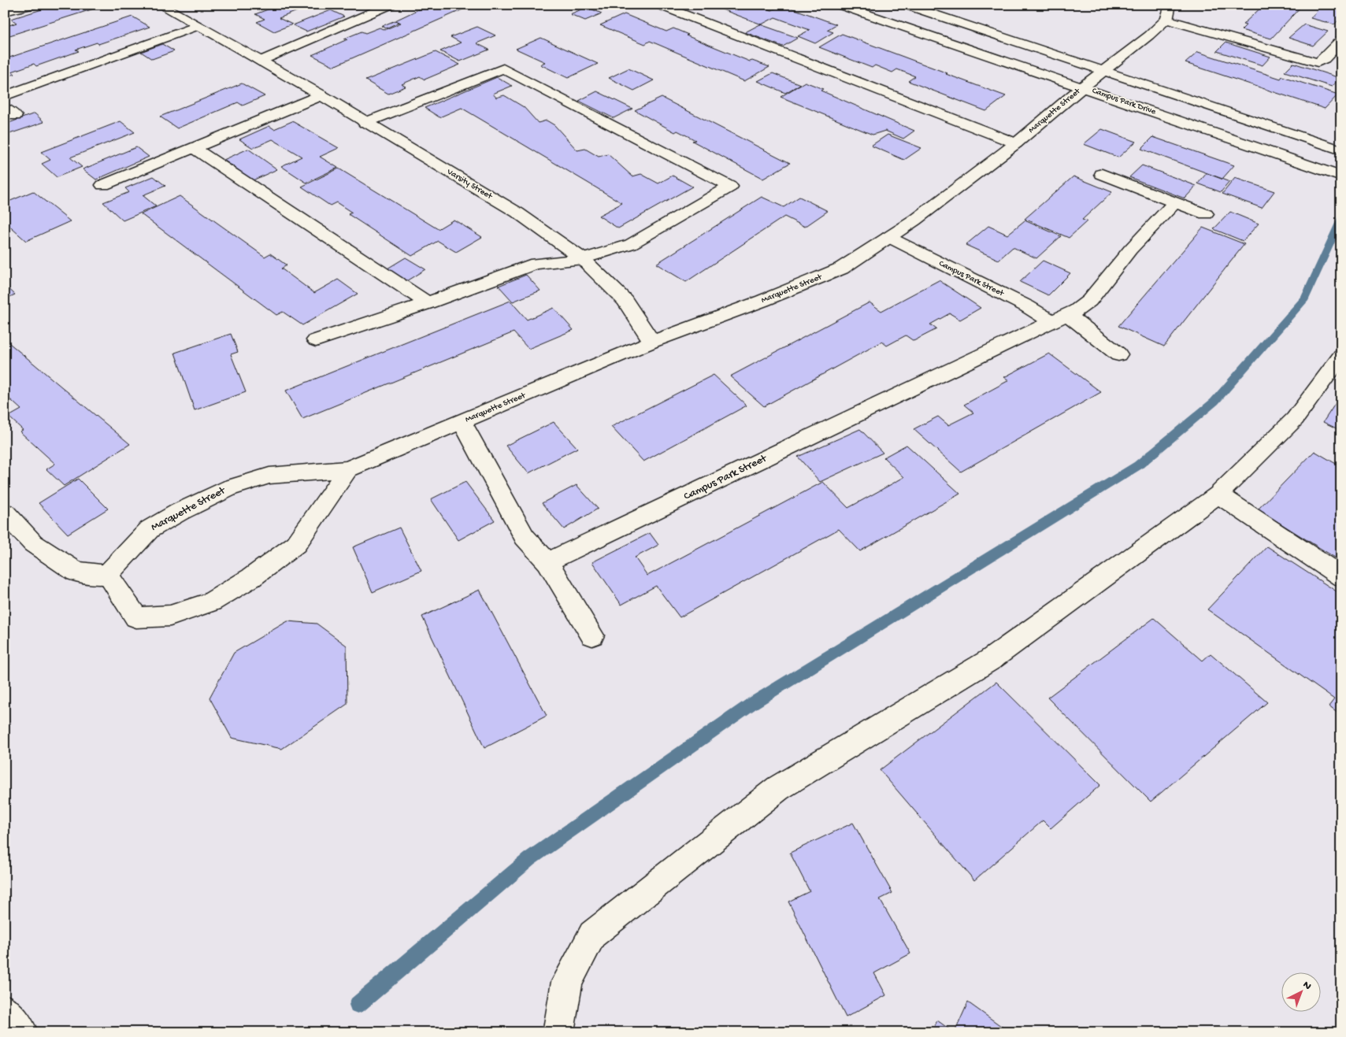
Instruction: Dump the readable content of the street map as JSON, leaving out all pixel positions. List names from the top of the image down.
{
  "streets": {
    "main road": [
      "Campus Park Drive",
      "Marquette Street",
      "Varsity Street",
      "Campus Park Street"
    ]
  },
  "crossings": [
    ["Campus Park Drive", "Marquette Street"],
    ["Marquette Street", "Varsity Street"],
    ["Marquette Street", "Campus Park Street"]
  ],
  "north": "top right"
}
